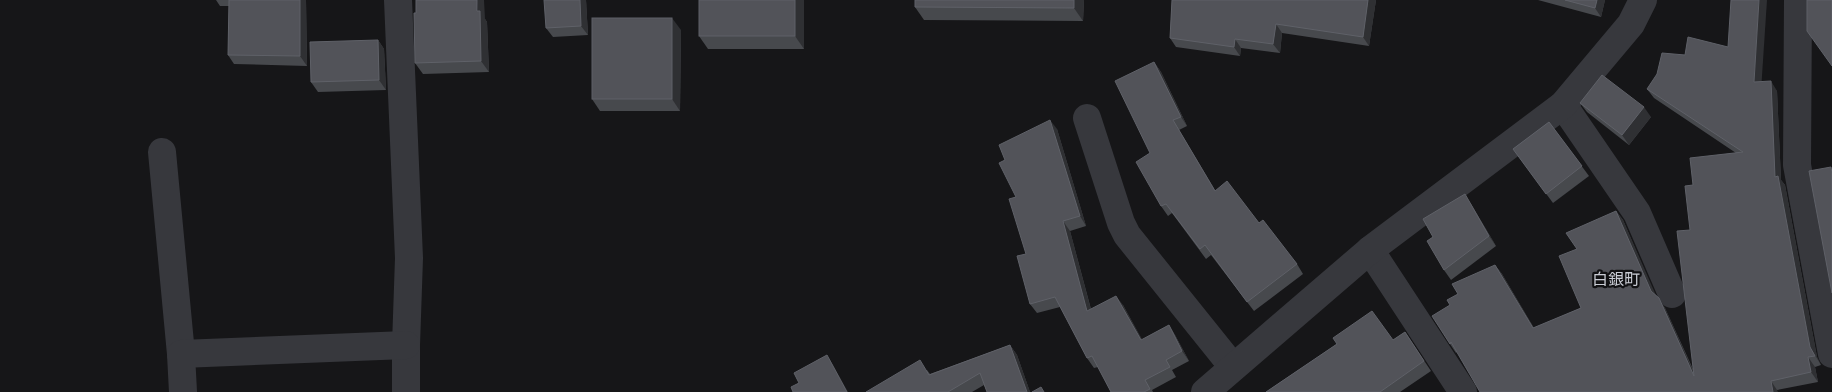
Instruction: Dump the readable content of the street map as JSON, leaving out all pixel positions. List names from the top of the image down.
{
  "districts": ["白銀町"]
}
